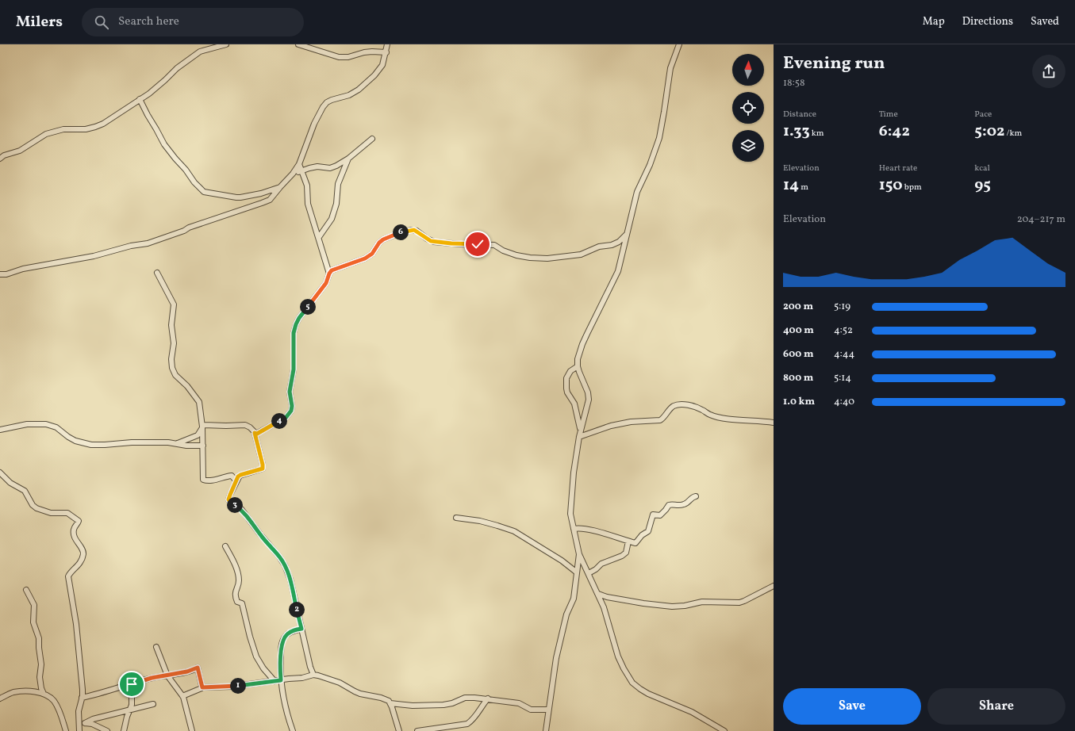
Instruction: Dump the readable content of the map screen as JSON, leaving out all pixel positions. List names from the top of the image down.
{
  "north": "top",
  "page": {
    "header": "Milers",
    "search": "Search here",
    "nav": ["Map", "Directions", "Saved"],
    "heading": ["Evening run", "18:58"],
    "stats": [
      ["Distance", "1.33 km"],
      ["Time", "6:42"],
      ["Pace", "5:02 /km"],
      ["Elevation", "14 m"],
      ["Heart rate", "150 bpm"],
      ["kcal", "95"]
    ],
    "chart": ["Elevation", "204–217 m"],
    "pins": [
      "6",
      "5",
      "4",
      "3",
      "2",
      "1"
    ],
    "list": [
      {
        "name": "200 m",
        "note": "5:19"
      },
      {
        "name": "400 m",
        "note": "4:52"
      },
      {
        "name": "600 m",
        "note": "4:44"
      },
      {
        "name": "800 m",
        "note": "5:14"
      },
      {
        "name": "1.0 km",
        "note": "4:40"
      }
    ],
    "buttons": ["Save", "Share"]
  }
}
